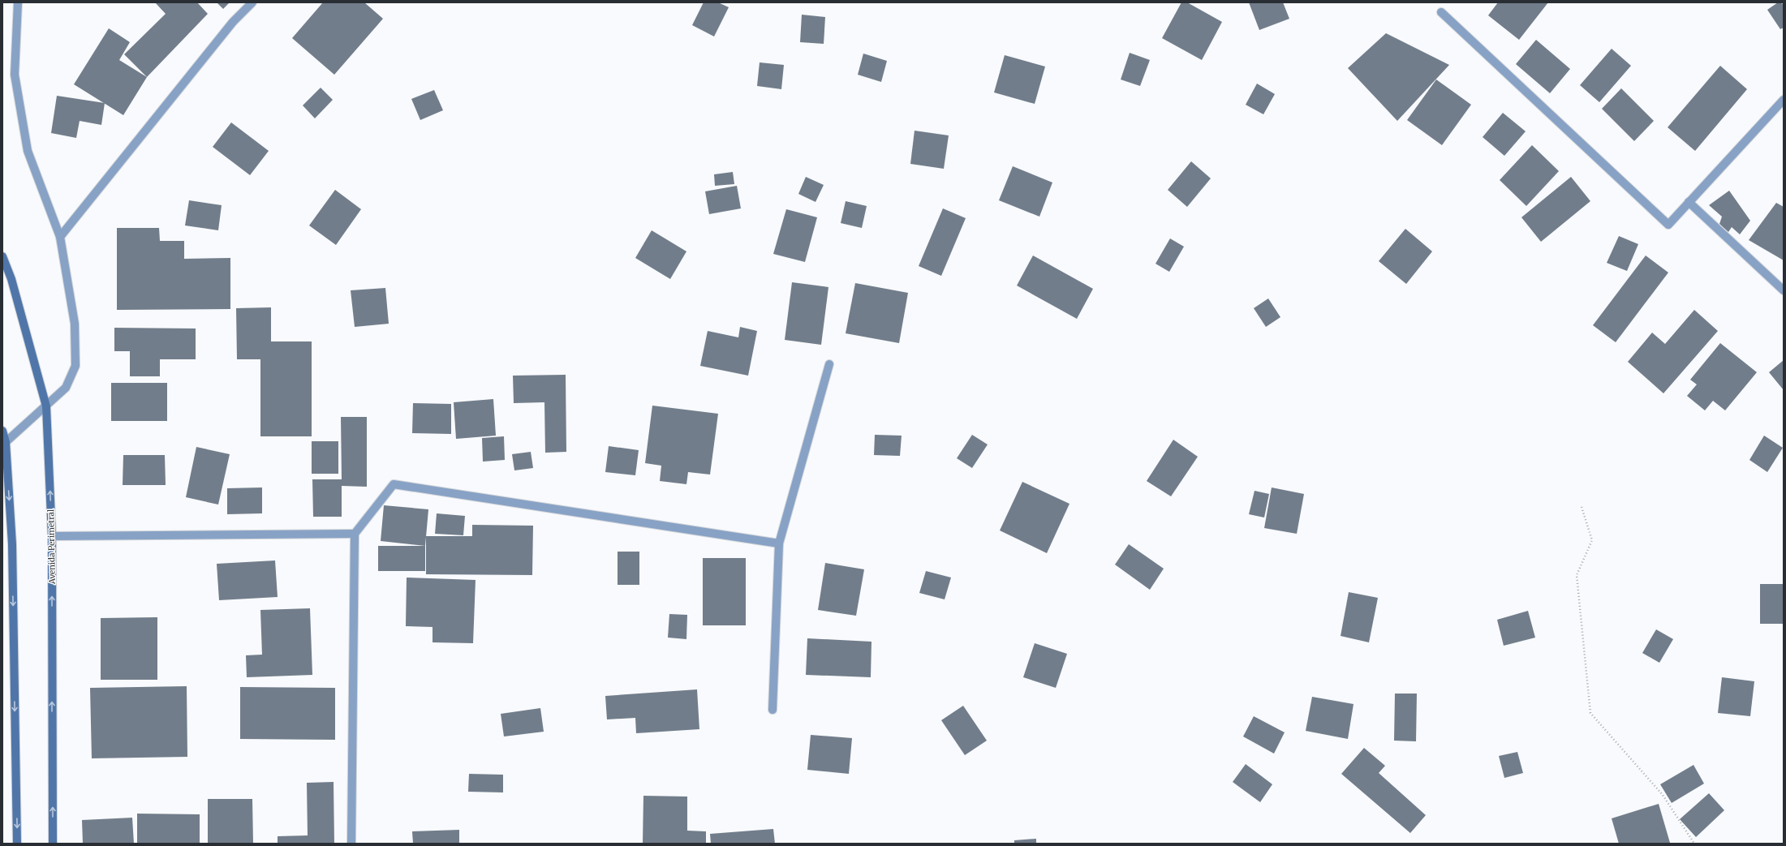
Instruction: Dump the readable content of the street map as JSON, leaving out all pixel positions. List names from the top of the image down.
{
  "streets": {
    "main road": ["Avenida Perimetral"]
  }
}
